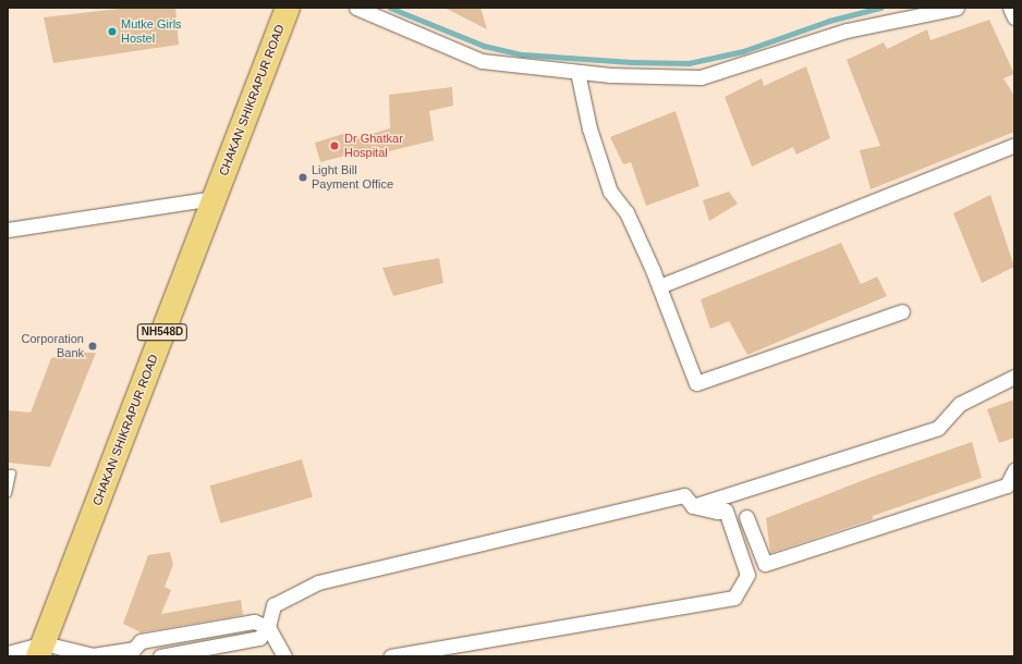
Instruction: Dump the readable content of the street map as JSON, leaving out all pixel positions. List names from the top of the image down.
{
  "streets": {
    "highway": ["CHAKAN SHIKRAPUR ROAD", "NH548D"]
  },
  "places": [
    "Mutke Girls Hostel",
    "Dr Ghatkar Hospital",
    "Light Bill Payment Office",
    "Corporation Bank"
  ]
}
